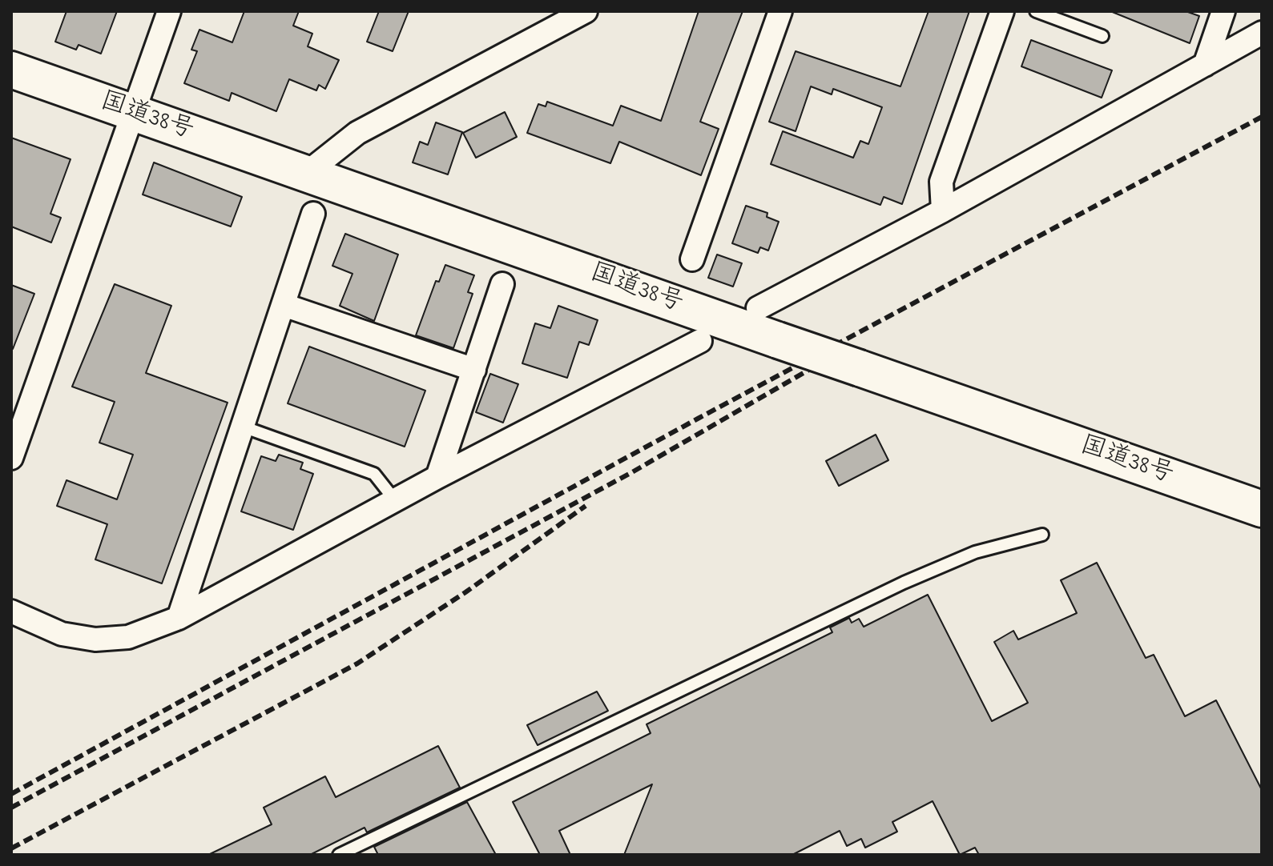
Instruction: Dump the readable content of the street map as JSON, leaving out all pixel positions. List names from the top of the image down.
{
  "streets": {
    "highway": ["国道38号"]
  }
}
